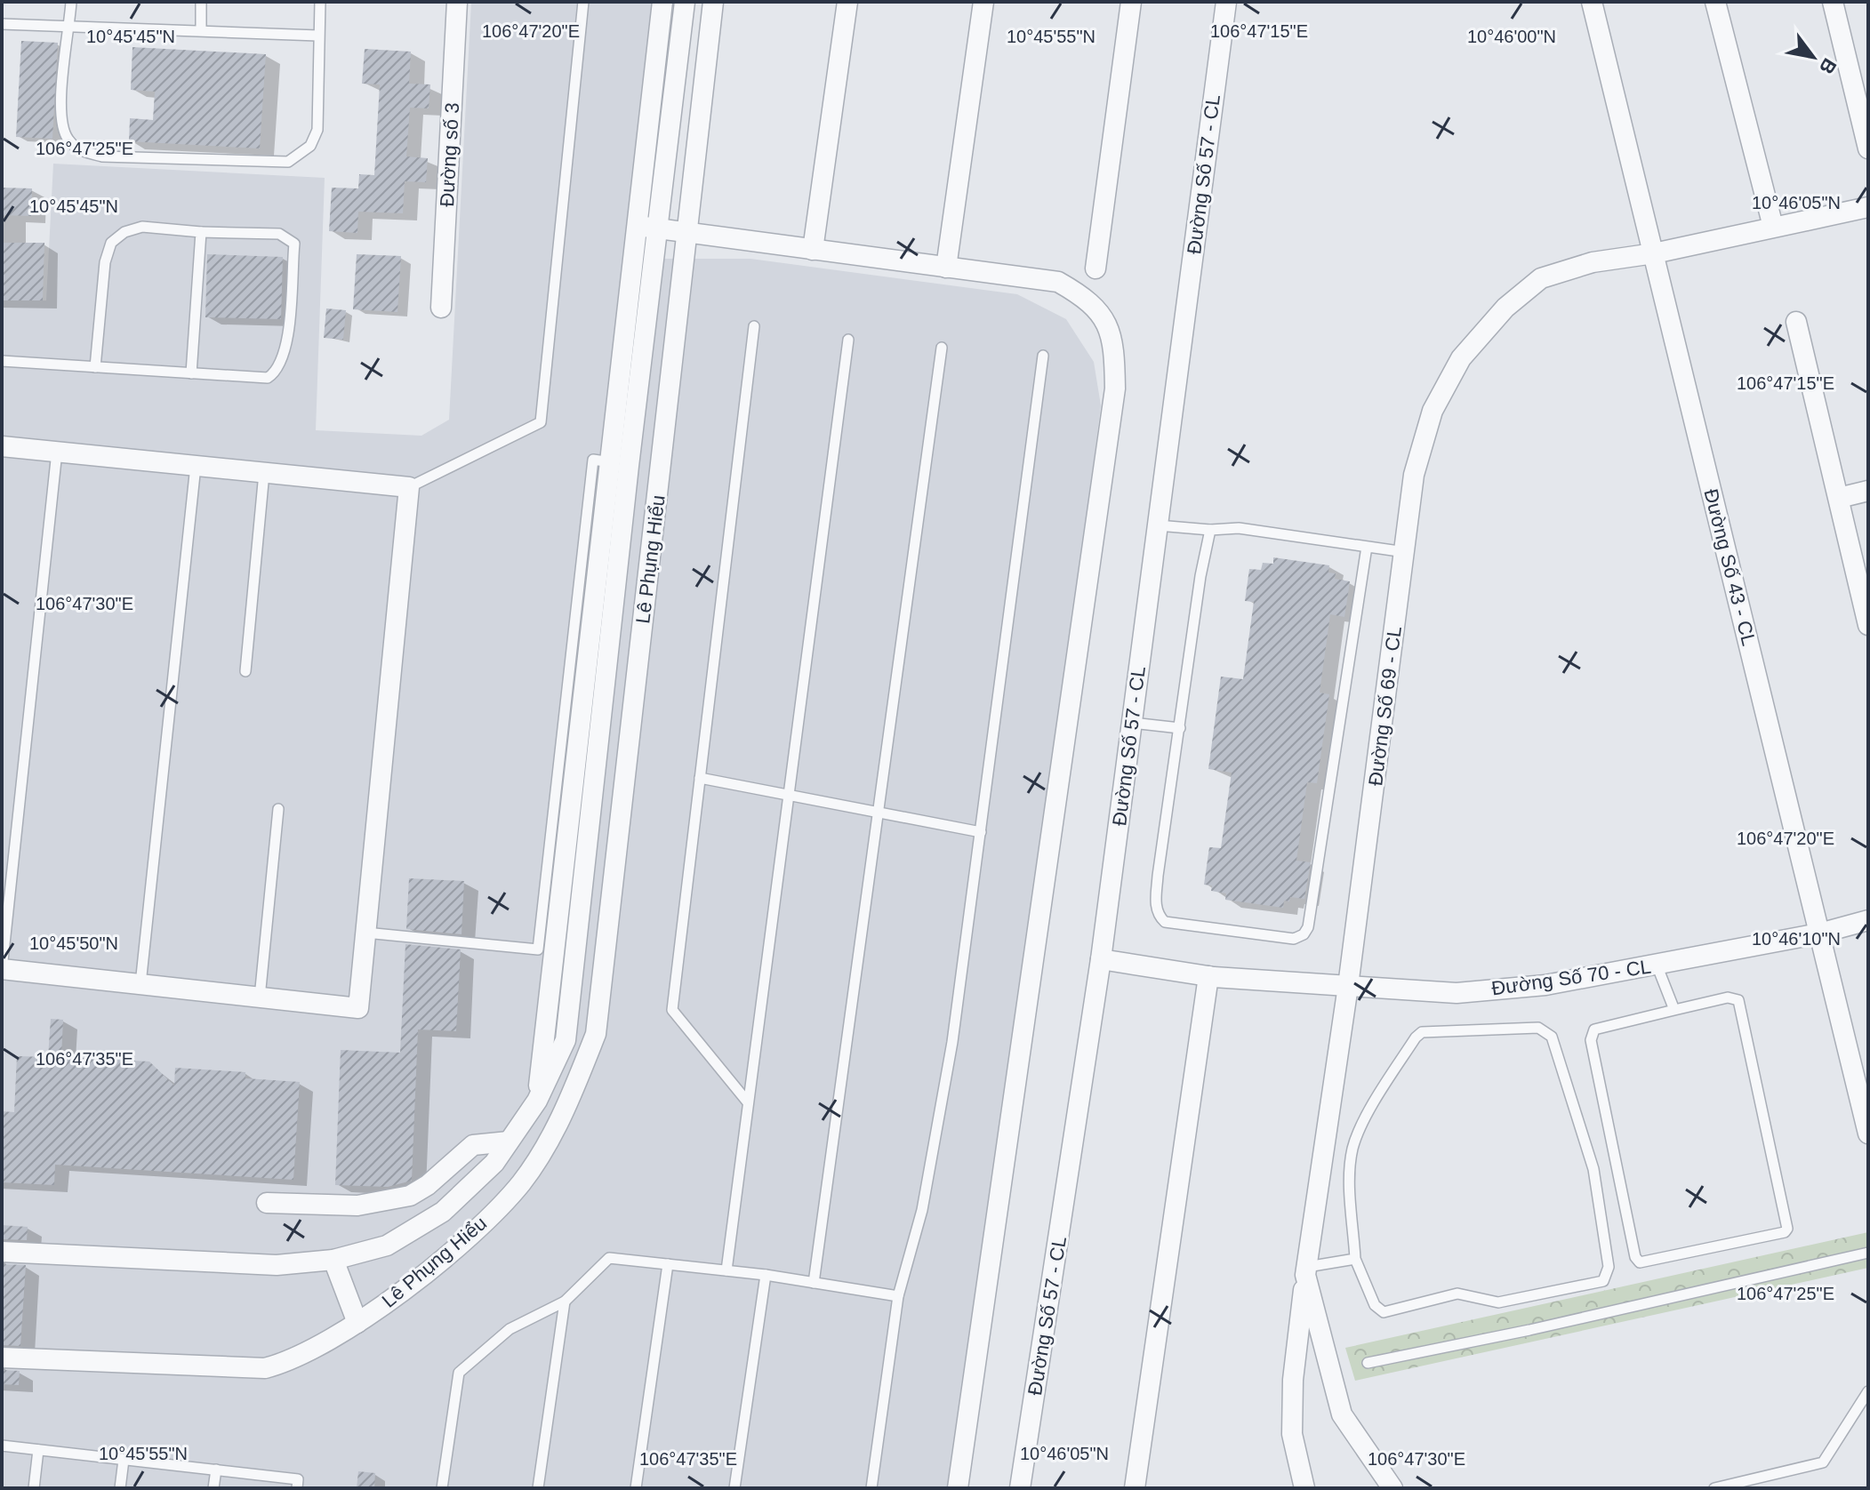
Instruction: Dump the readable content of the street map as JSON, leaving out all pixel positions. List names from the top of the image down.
{
  "streets": {
    "street": [
      "Đường số 3",
      "Đường Số 57 - CL",
      "Lê Phụng Hiểu",
      "Đường Số 43 - CL",
      "Đường Số 69 - CL",
      "Đường Số 70 - CL"
    ]
  },
  "crossings": [
    ["Đường Số 57 - CL", "Đường Số 70 - CL"],
    ["Đường Số 43 - CL", "Đường Số 69 - CL"],
    ["Đường Số 43 - CL", "Đường Số 70 - CL"],
    ["Đường Số 69 - CL", "Đường Số 70 - CL"]
  ],
  "north": "bottom right",
  "coordinates": [
    "106°47'20\"E",
    "106°47'15\"E",
    "10°45'45\"N",
    "10°45'55\"N",
    "10°46'00\"N",
    "106°47'25\"E",
    "10°46'05\"N",
    "106°47'30\"E",
    "10°46'10\"N",
    "10°45'50\"N",
    "106°47'35\"E"
  ]
}
